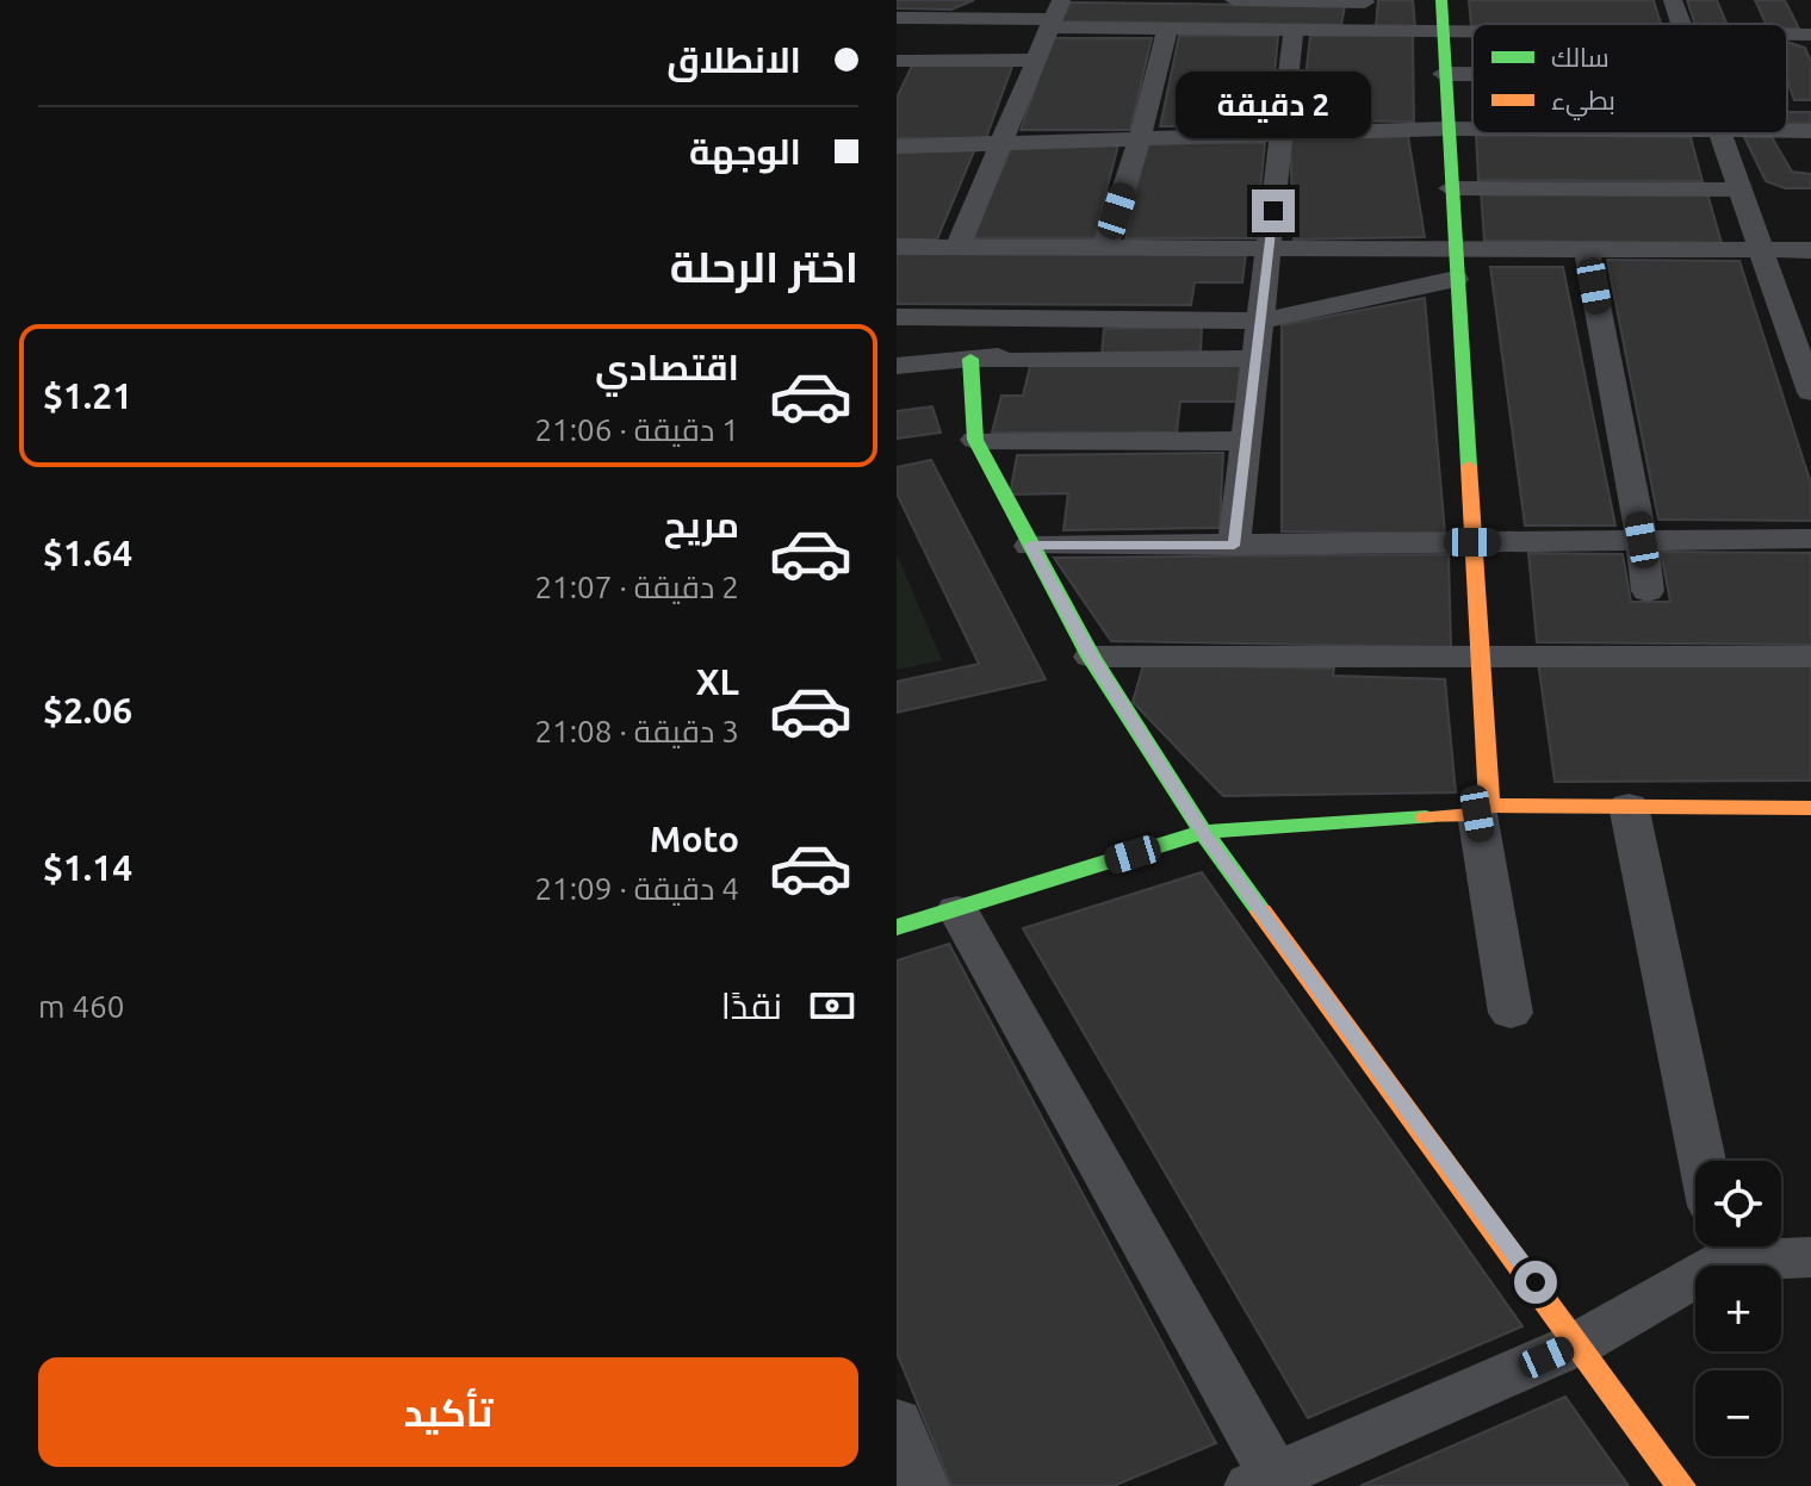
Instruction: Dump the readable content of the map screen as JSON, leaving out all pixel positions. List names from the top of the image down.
{
  "legend": ["سالك", "بطيء"],
  "page": {
    "banner": ["الانطلاق", "الوجهة"],
    "bubble": "2 دقيقة",
    "heading": "اختر الرحلة",
    "list": [
      {
        "name": "اقتصادي",
        "note": "1 دقيقة · 21:06",
        "value": "$1.21"
      },
      {
        "name": "مريح",
        "note": "2 دقيقة · 21:07",
        "value": "$1.64"
      },
      {
        "name": "XL",
        "note": "3 دقيقة · 21:08",
        "value": "$2.06"
      },
      {
        "name": "Moto",
        "note": "4 دقيقة · 21:09",
        "value": "$1.14"
      }
    ],
    "pay": ["نقدًا", "460 m"],
    "map_buttons": ["+", "−"],
    "buttons": "تأكيد"
  }
}
